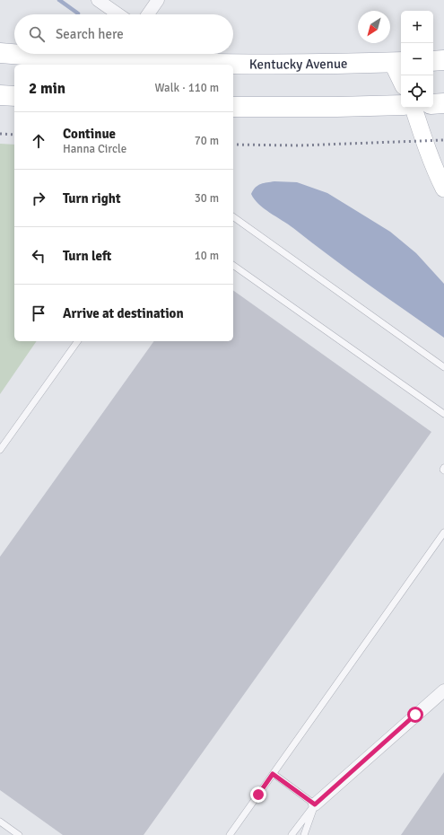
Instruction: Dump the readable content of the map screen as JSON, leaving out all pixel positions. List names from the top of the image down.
{
  "streets": {
    "main road": ["Kentucky Avenue"]
  },
  "north": "bottom left",
  "page": {
    "map_buttons": ["+", "−"],
    "search": "Search here",
    "heading": ["2 min", "Walk · 110 m"],
    "list": [
      ["Continue", "Hanna Circle", "70 m"],
      ["Turn right", "30 m"],
      ["Turn left", "10 m"],
      "Arrive at destination"
    ]
  }
}
